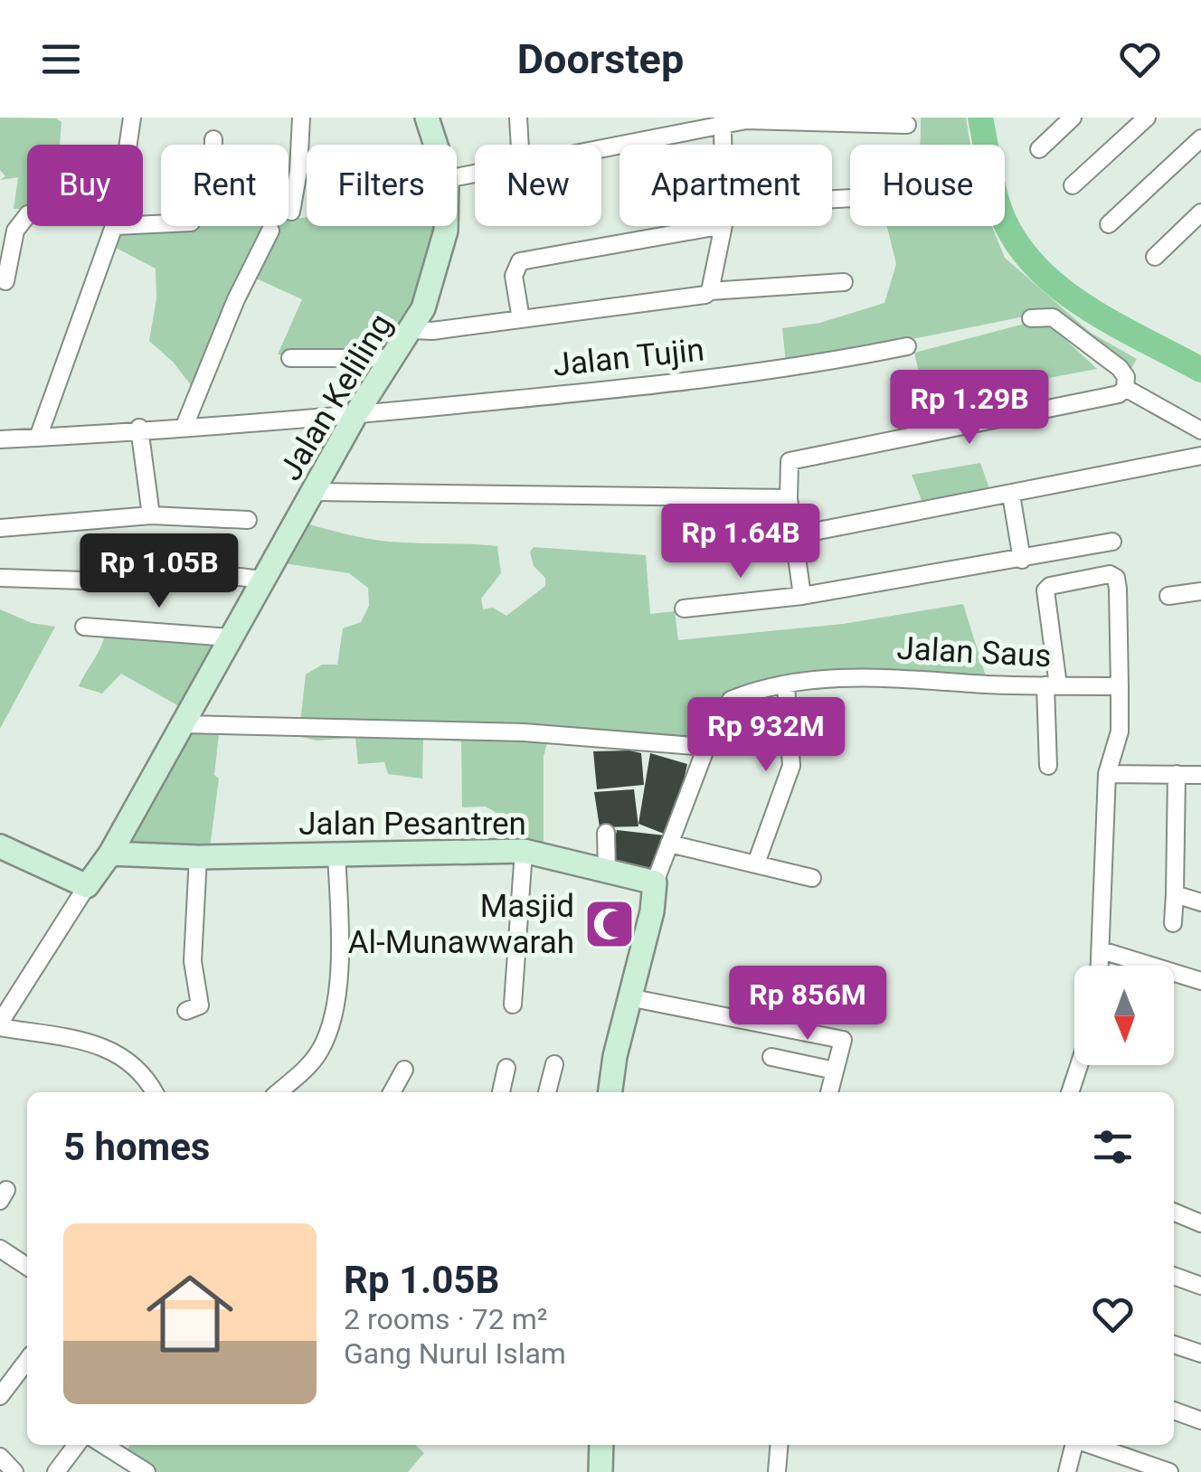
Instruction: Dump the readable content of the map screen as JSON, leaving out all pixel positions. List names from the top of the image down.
{
  "streets": {
    "street": [
      "Jalan Tujin",
      "Jalan Keliling",
      "Jalan Saus",
      "Jalan Pesantren"
    ]
  },
  "crossings": [
    ["Jalan Tujin", "Jalan Keliling"],
    ["Jalan Keliling", "Jalan Pesantren"],
    ["Jalan Saus", "Jalan Pesantren"]
  ],
  "places": {
    "mosque": ["Masjid Al-Munawwarah"]
  },
  "north": "bottom",
  "page": {
    "header": "Doorstep",
    "chip": [
      "Buy",
      "Rent",
      "Filters",
      "New",
      "Apartment",
      "House"
    ],
    "price": [
      "Rp 1.29B",
      "Rp 1.64B",
      "Rp 1.05B",
      "Rp 932M",
      "Rp 856M"
    ],
    "heading": "5 homes",
    "list": [
      {
        "name": "Rp 1.05B",
        "note": "2 rooms · 72 m² · Gang Nurul Islam"
      }
    ]
  }
}
